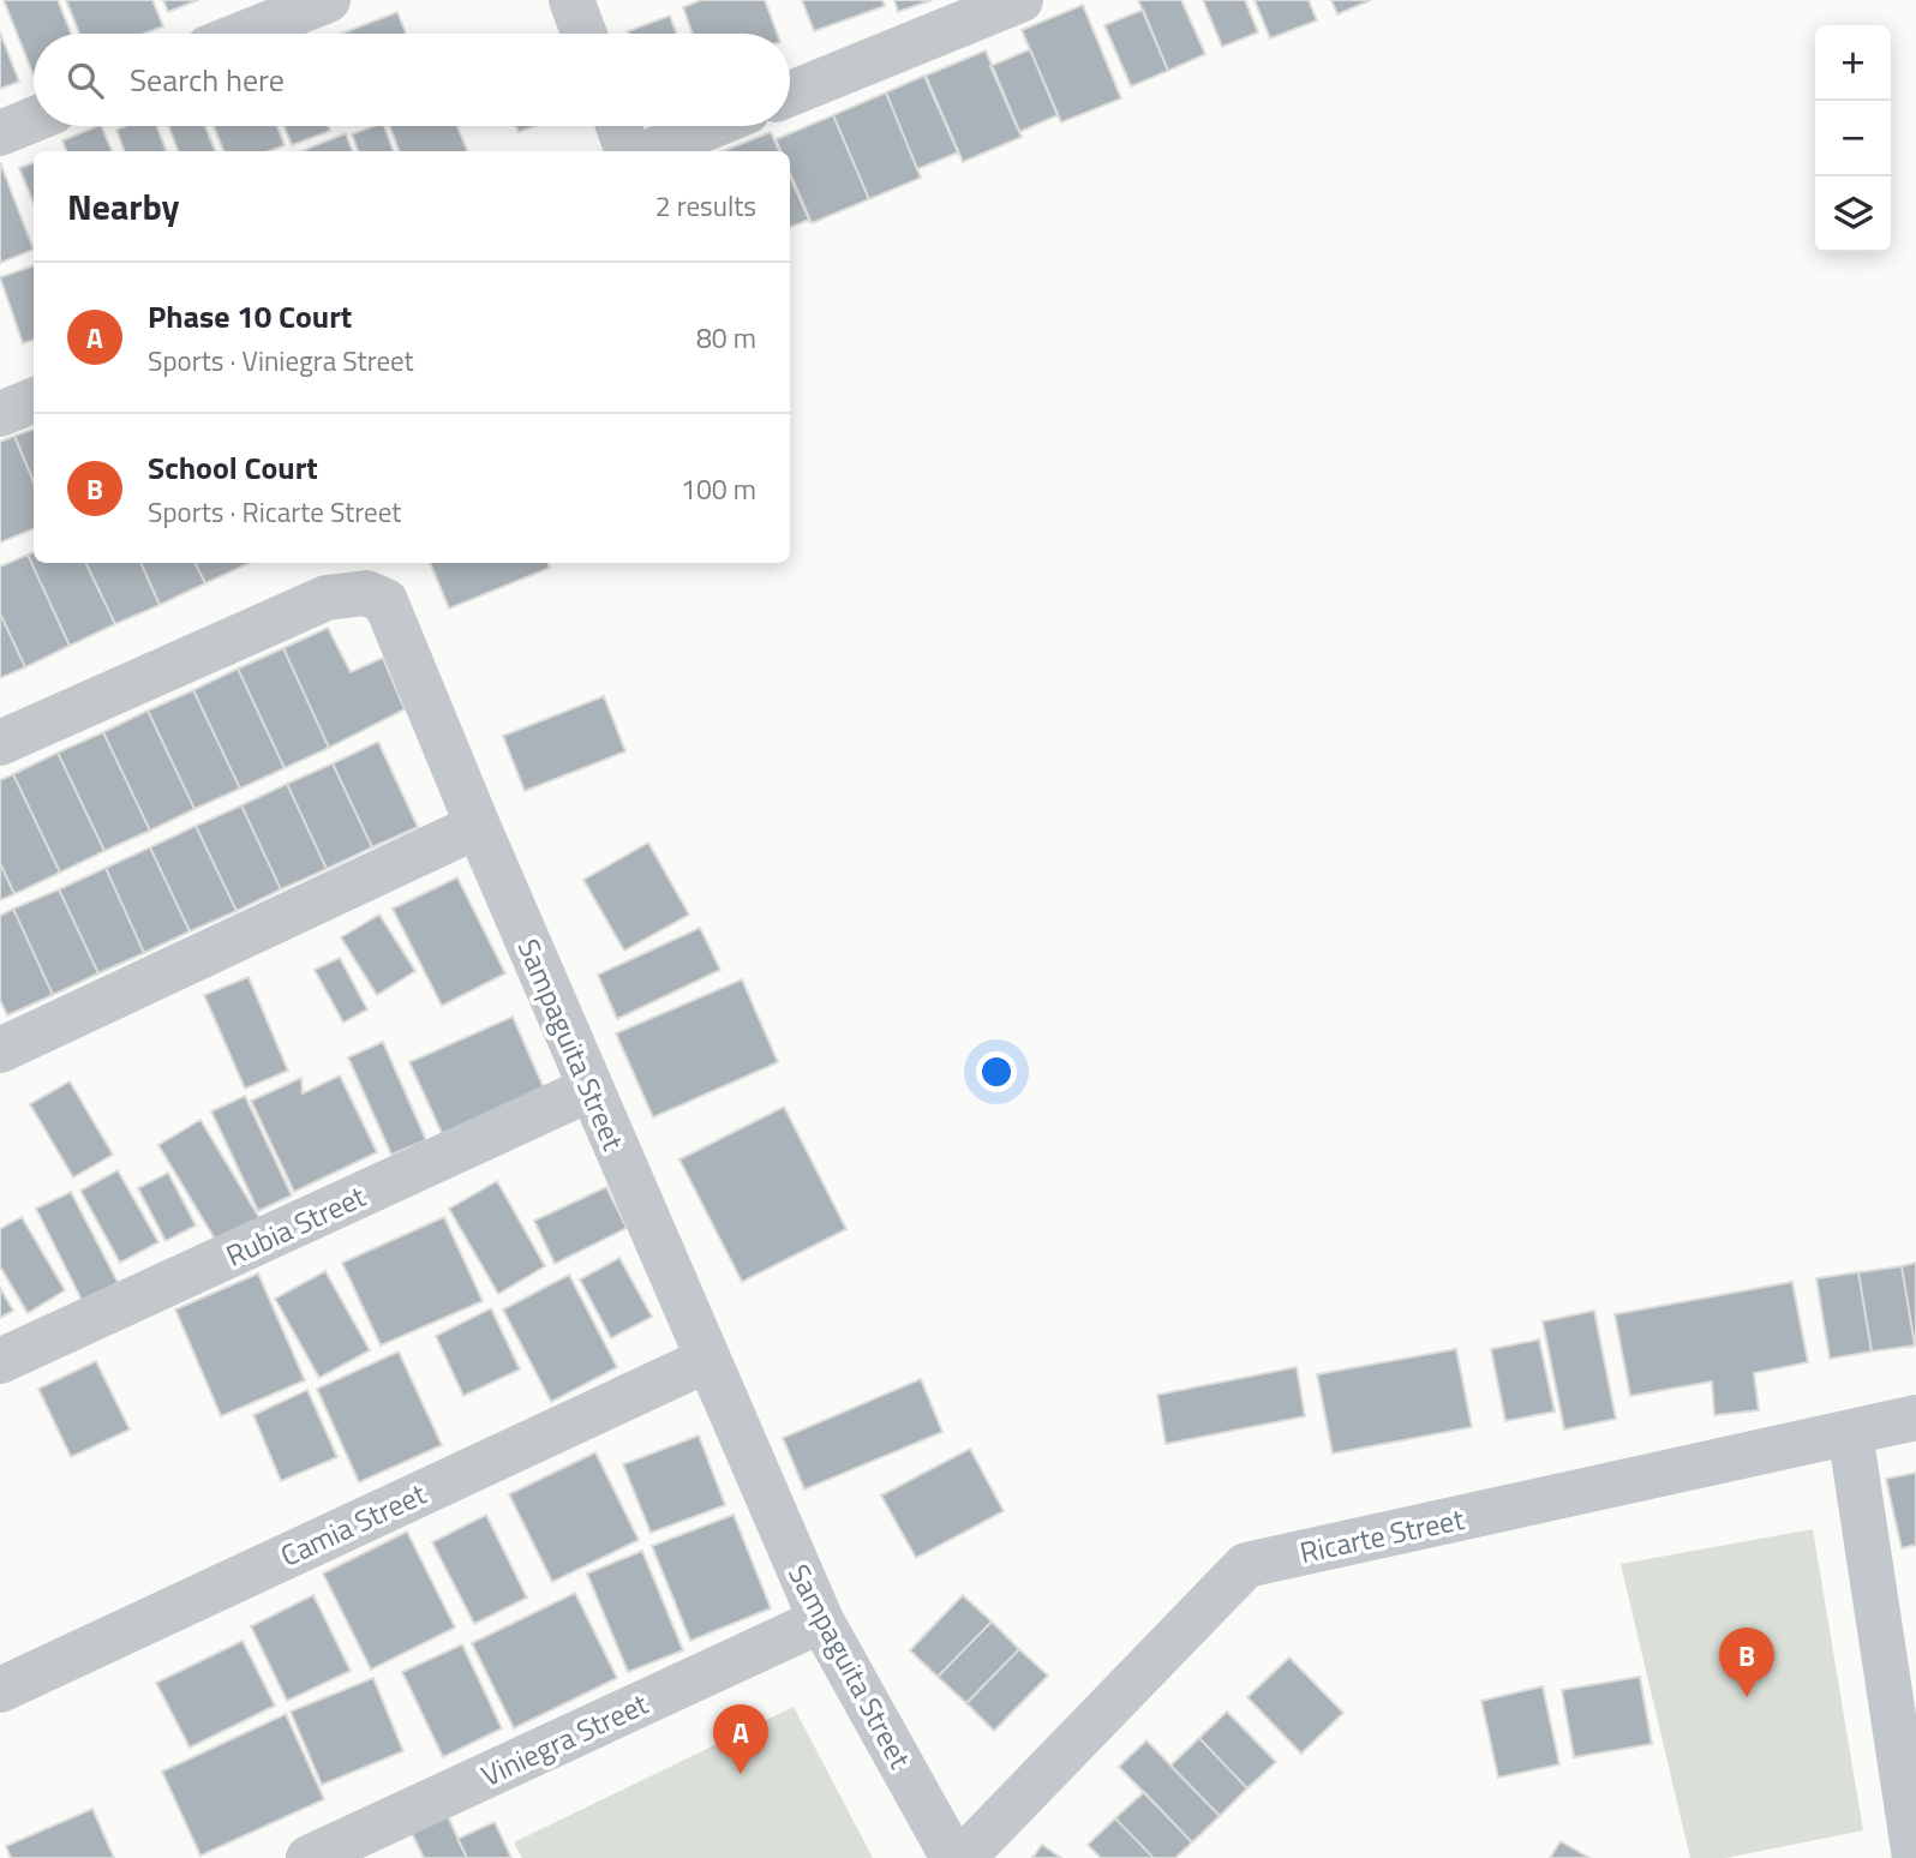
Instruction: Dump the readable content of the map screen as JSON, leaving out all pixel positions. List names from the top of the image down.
{
  "streets": {
    "street": [
      "Sampaguita Street",
      "Rubia Street",
      "Camia Street",
      "Ricarte Street",
      "Viniegra Street"
    ]
  },
  "crossings": [
    ["Sampaguita Street", "Rubia Street"],
    ["Sampaguita Street", "Camia Street"],
    ["Sampaguita Street", "Viniegra Street"]
  ],
  "page": {
    "map_buttons": ["+", "−"],
    "search": "Search here",
    "heading": ["Nearby", "2 results"],
    "list": [
      {
        "mark": "A",
        "name": "Phase 10 Court",
        "note": "Sports · Viniegra Street",
        "value": "80 m"
      },
      {
        "mark": "B",
        "name": "School Court",
        "note": "Sports · Ricarte Street",
        "value": "100 m"
      }
    ],
    "pins": ["B", "A"]
  }
}
